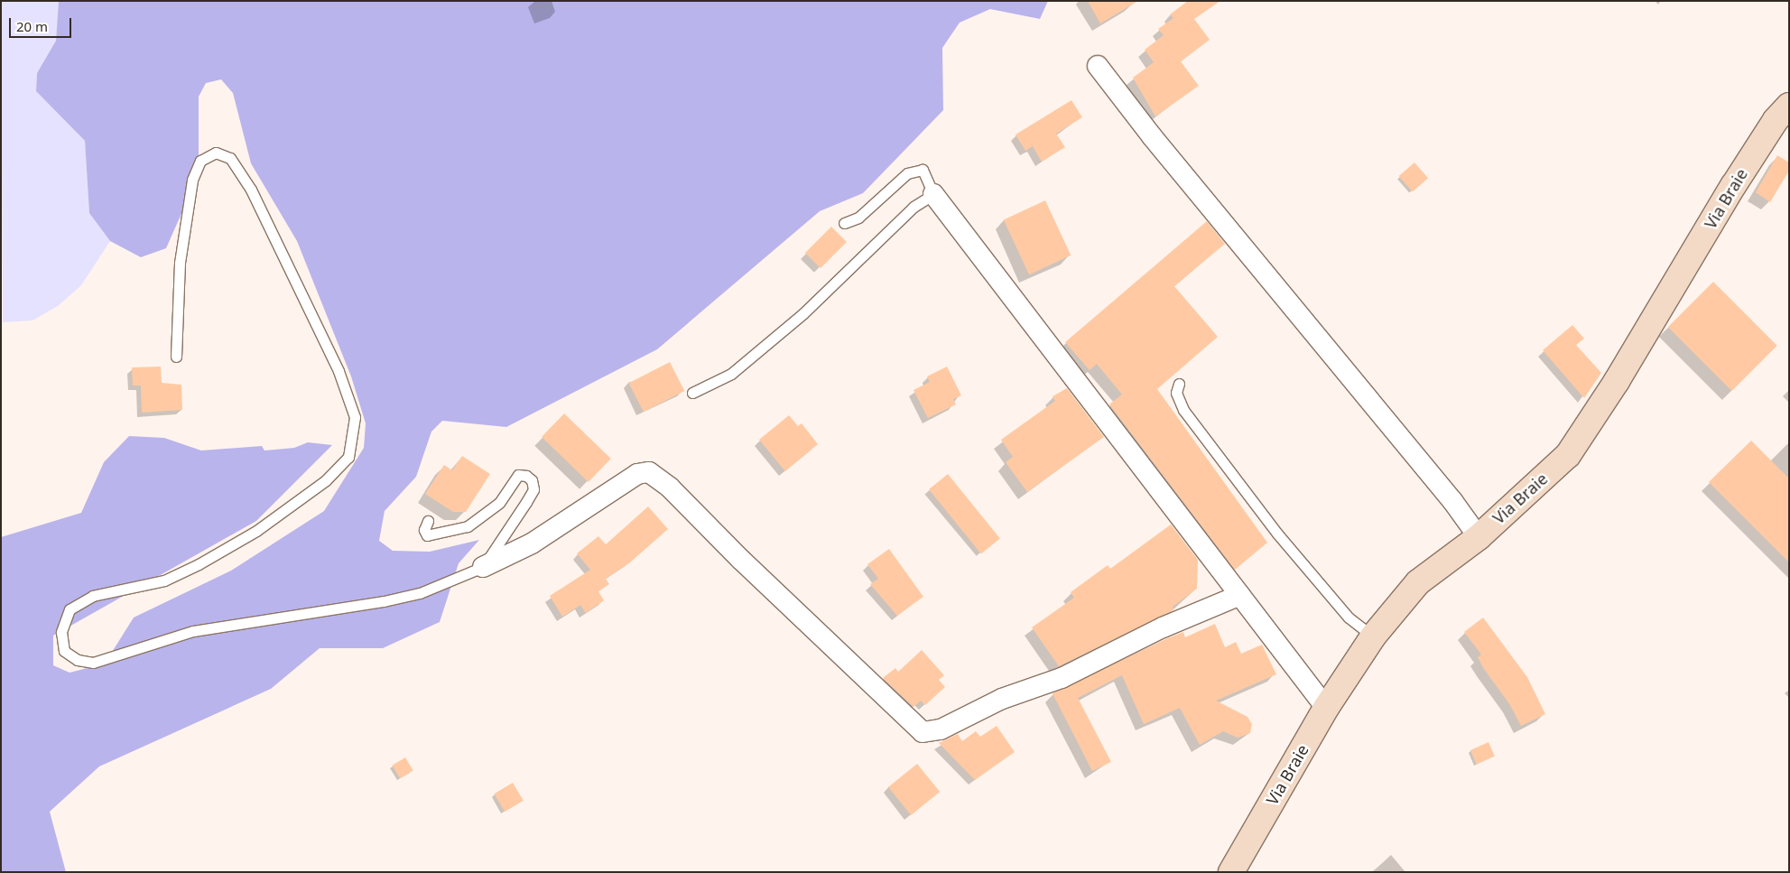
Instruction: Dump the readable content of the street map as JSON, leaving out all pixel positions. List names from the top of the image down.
{
  "streets": {
    "street": ["Via Braie"]
  },
  "scale_bar": "20 m"
}
